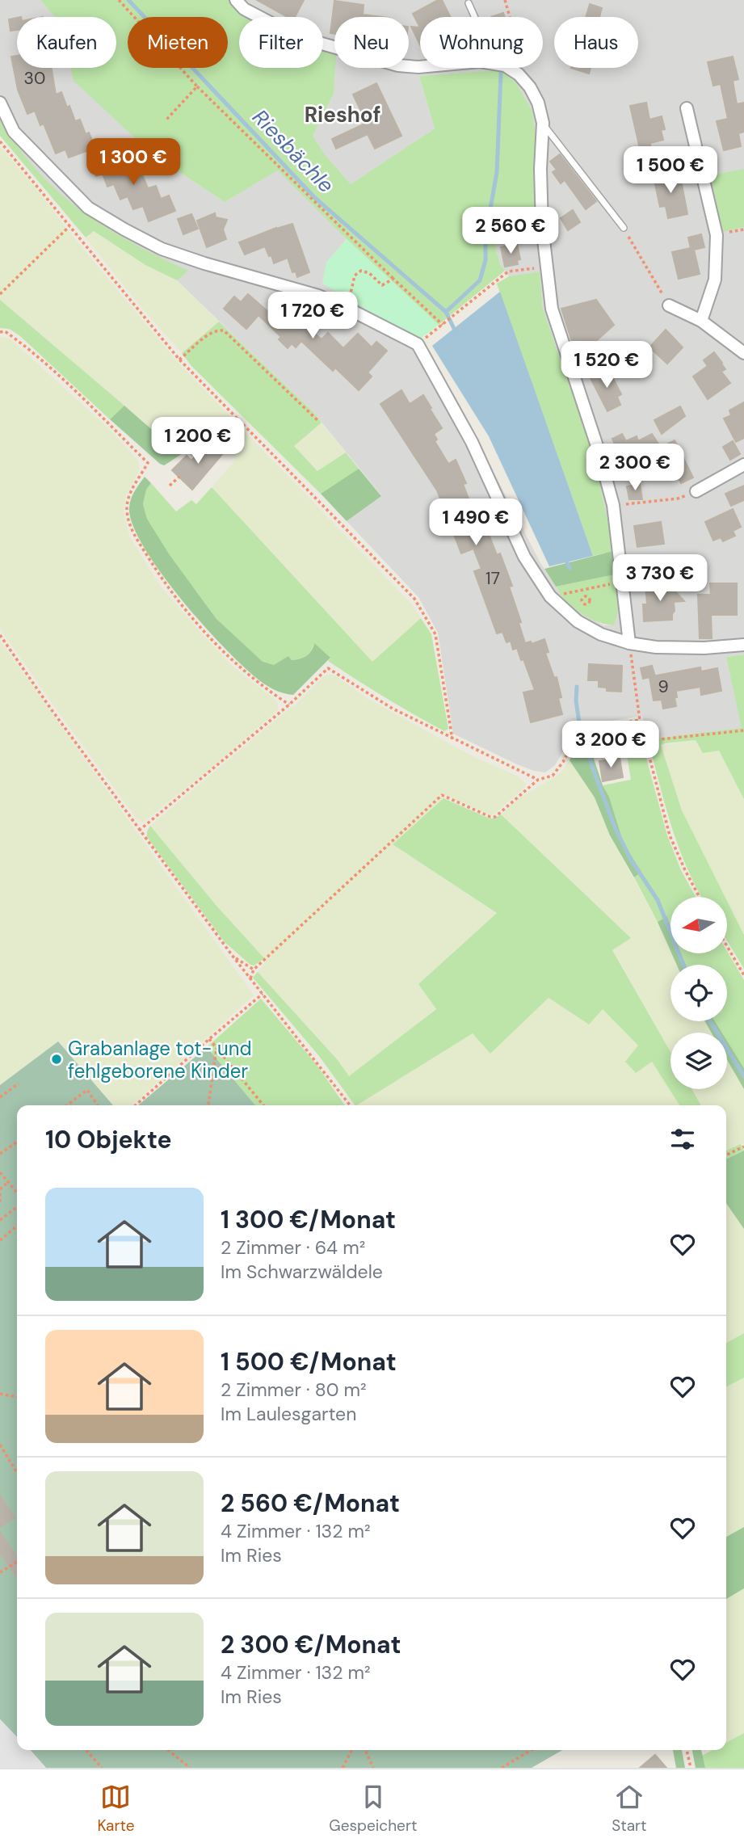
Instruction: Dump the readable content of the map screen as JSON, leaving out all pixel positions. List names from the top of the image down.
{
  "districts": ["Rieshof"],
  "water": ["Riesbächle"],
  "places": ["Grabanlage tot- und fehlgeborene Kinder"],
  "house_numbers": ["30", "17", "9"],
  "north": "left",
  "page": {
    "chip": [
      "Kaufen",
      "Mieten",
      "Filter",
      "Neu",
      "Wohnung",
      "Haus"
    ],
    "price": [
      "1 300 €",
      "1 500 €",
      "2 560 €",
      "1 720 €",
      "1 520 €",
      "1 200 €",
      "2 300 €",
      "1 490 €",
      "3 730 €",
      "3 200 €"
    ],
    "heading": "10 Objekte",
    "list": [
      {
        "name": "1 300 €/Monat",
        "note": "2 Zimmer · 64 m² · Im Schwarzwäldele"
      },
      {
        "name": "1 500 €/Monat",
        "note": "2 Zimmer · 80 m² · Im Laulesgarten"
      },
      {
        "name": "2 560 €/Monat",
        "note": "4 Zimmer · 132 m² · Im Ries"
      },
      {
        "name": "2 300 €/Monat",
        "note": "4 Zimmer · 132 m² · Im Ries"
      }
    ],
    "tabs": ["Karte", "Gespeichert", "Start"]
  }
}
